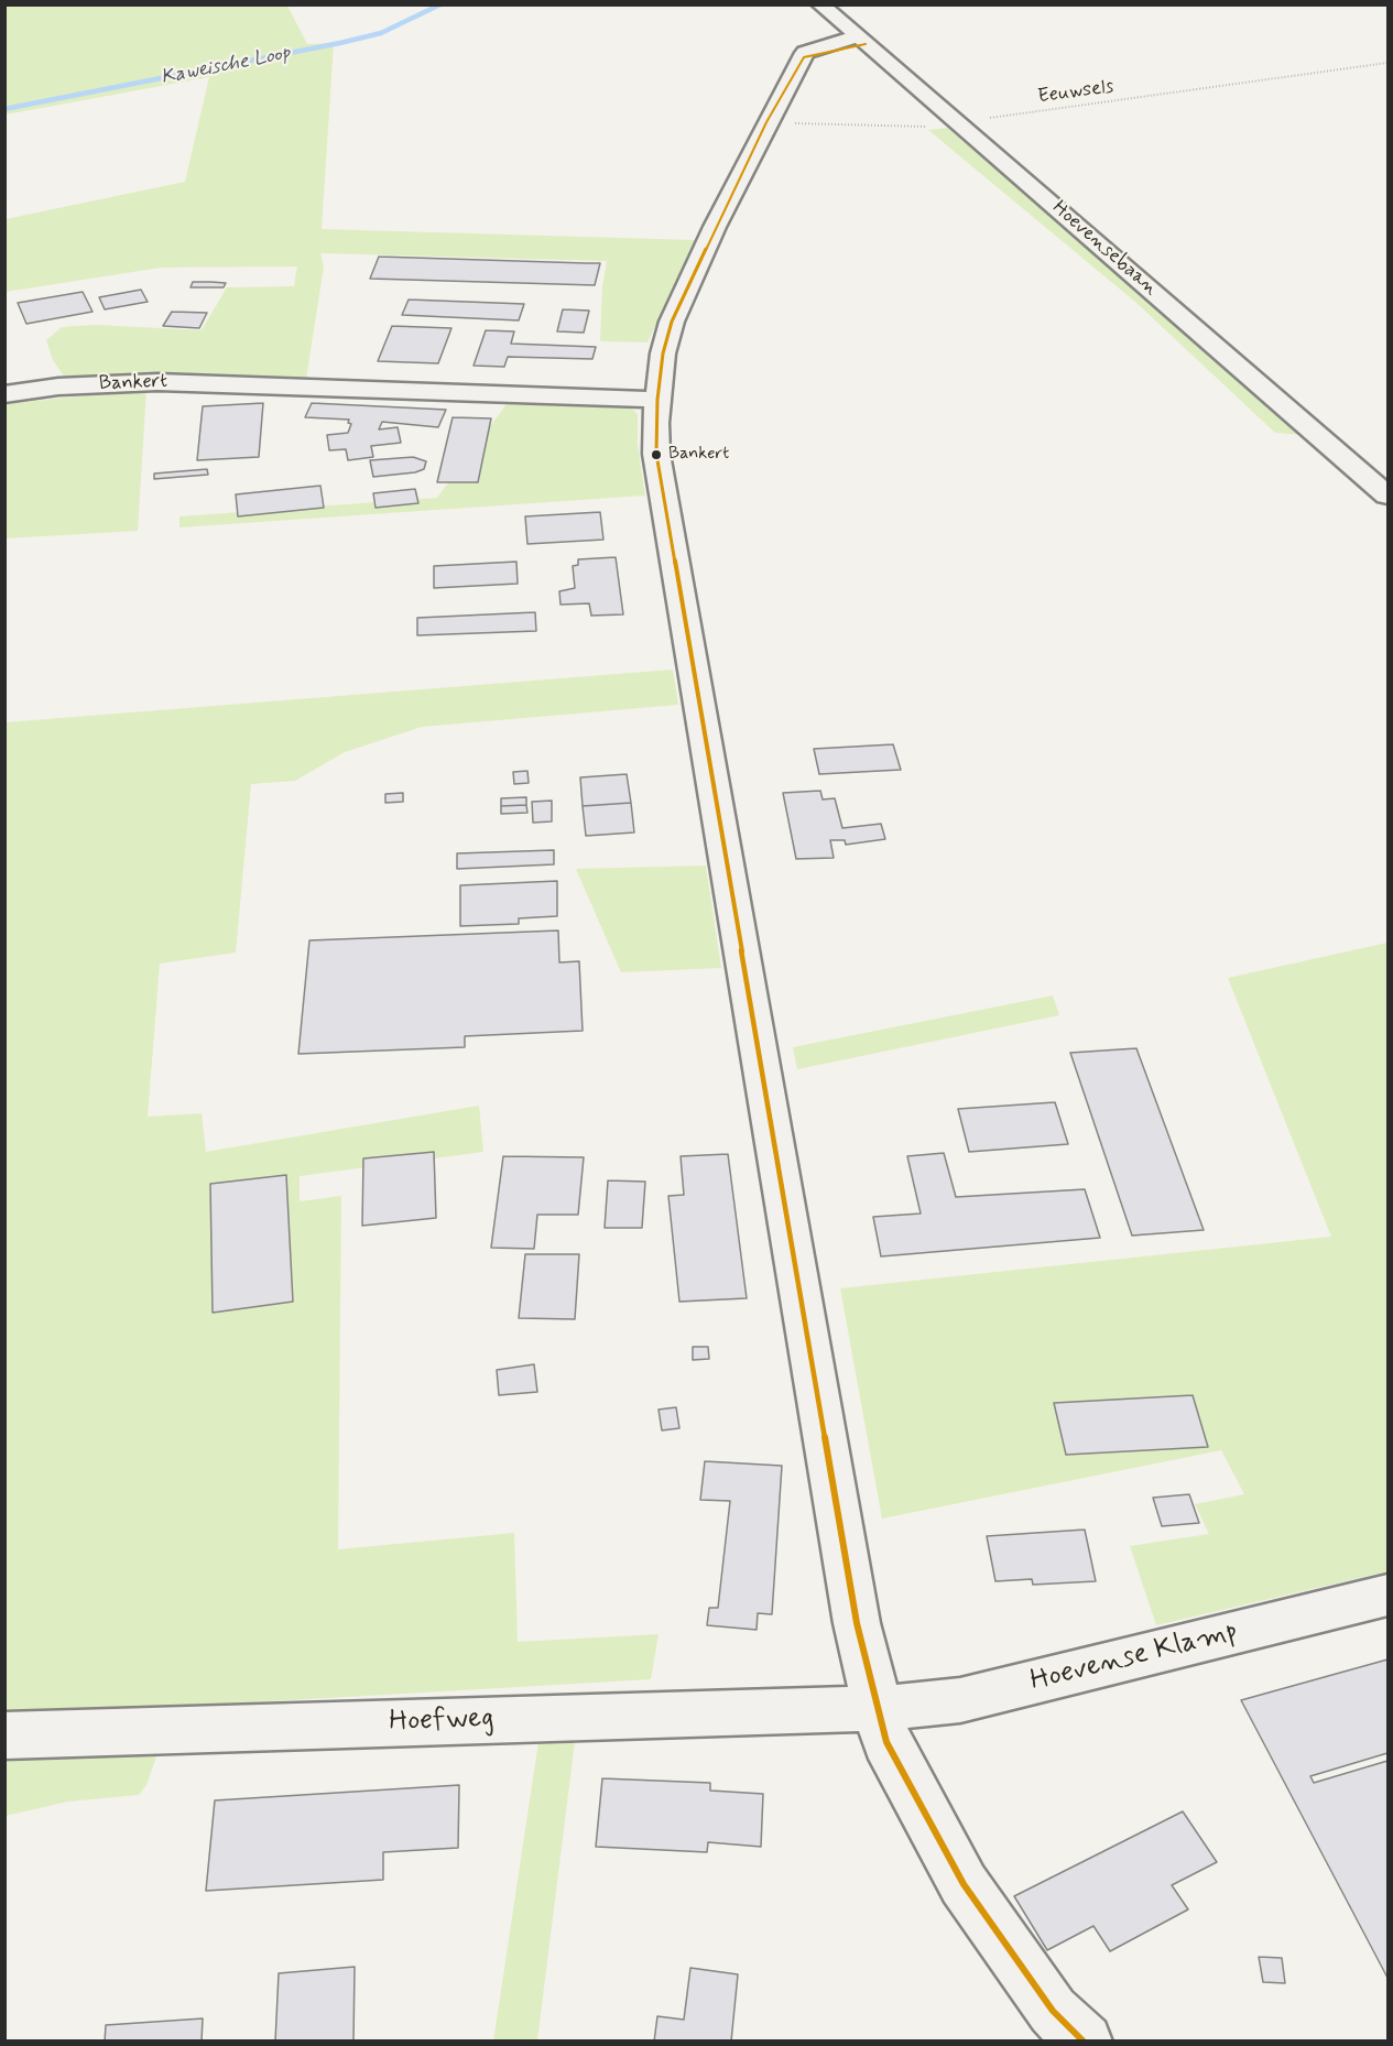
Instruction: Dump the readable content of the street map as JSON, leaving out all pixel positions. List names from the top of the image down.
{
  "streets": {
    "street": [
      "Hoevensebaan",
      "Bankert",
      "Hoevense Klamp",
      "Hoefweg"
    ],
    "path": ["Eeuwsels"]
  },
  "crossings": [
    ["Eeuwsels", "Hoevensebaan"],
    ["Hoevense Klamp", "Hoefweg"]
  ],
  "water": ["Kaweische Loop"],
  "places": ["Bankert"]
}
